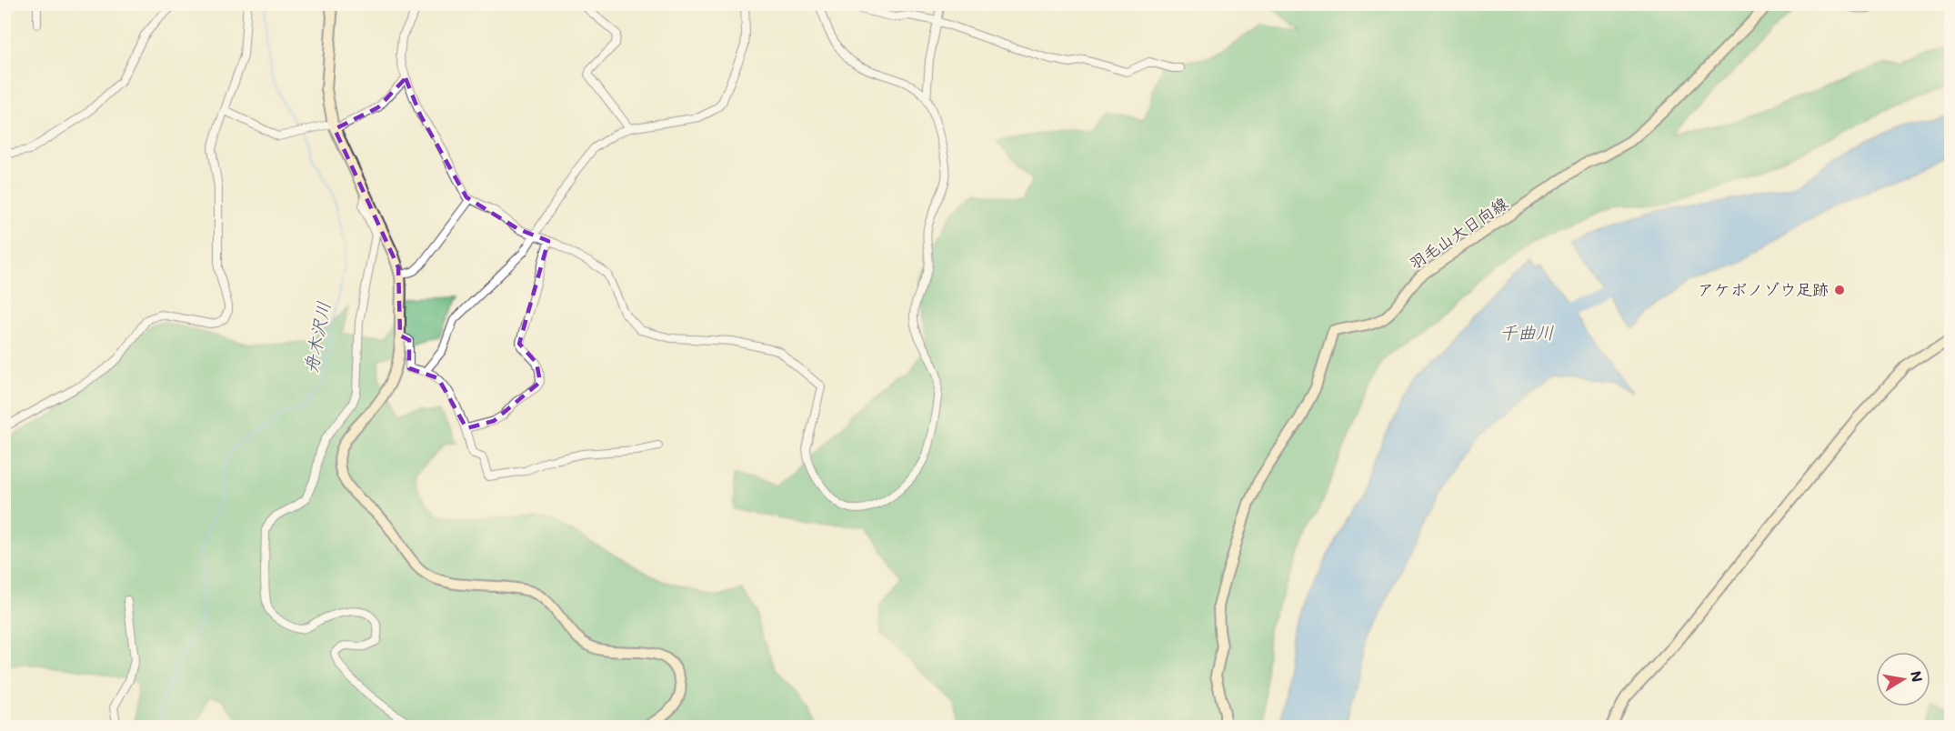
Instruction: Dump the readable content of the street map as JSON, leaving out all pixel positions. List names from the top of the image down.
{
  "streets": {
    "street": ["羽毛山大日向線"]
  },
  "water": ["千曲川", "舟木沢川"],
  "places": ["アケボノゾウ足跡"],
  "north": "right"
}
